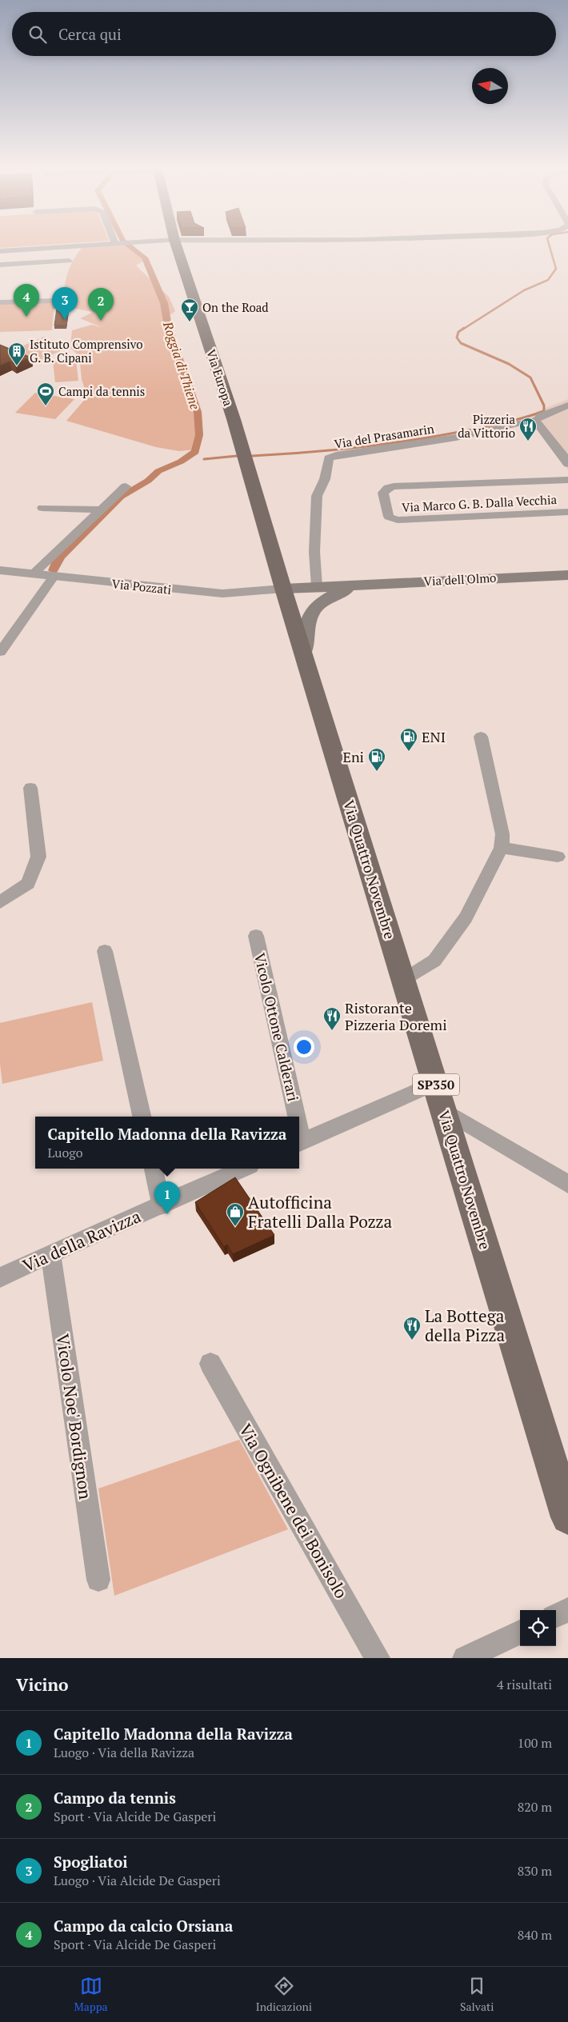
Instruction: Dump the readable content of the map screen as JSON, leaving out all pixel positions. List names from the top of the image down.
{
  "streets": {
    "main road": [
      "Via Europa",
      "Via dell'Olmo",
      "Via Quattro Novembre",
      "SP350"
    ],
    "street": [
      "Via del Prasamarin",
      "Via Marco G. B. Dalla Vecchia",
      "Via Pozzati",
      "Vicolo Ottone Calderari",
      "Via della Ravizza",
      "Vicolo Noe' Bordignon",
      "Via Ognibene dei Bonisolo"
    ]
  },
  "crossings": [
    ["Via Europa", "Via dell'Olmo"],
    ["Via Europa", "Via Pozzati"],
    ["Via Europa", "Via Quattro Novembre"],
    ["Via del Prasamarin", "Via dell'Olmo"],
    ["Via dell'Olmo", "Via Pozzati"],
    ["Via dell'Olmo", "Via Quattro Novembre"],
    ["Via Pozzati", "Via Quattro Novembre"],
    ["Via della Ravizza", "Vicolo Noe' Bordignon"]
  ],
  "water": ["Roggia di Thiene"],
  "places": {
    "bar": ["On the Road"],
    "building": ["Istituto Comprensivo G. B. Cipani"],
    "sports": ["Campi da tennis"],
    "restaurant": ["Pizzeria da Vittorio", "Ristorante Pizzeria Doremi", "La Bottega della Pizza"],
    "fuel station": ["ENI", "Eni"],
    "shop": ["Autofficina Fratelli Dalla Pozza"]
  },
  "north": "left",
  "page": {
    "search": "Cerca qui",
    "pins": [
      "4",
      "3",
      "2",
      "1"
    ],
    "popup": ["Capitello Madonna della Ravizza", "Luogo"],
    "heading": ["Vicino", "4 risultati"],
    "list": [
      {
        "mark": "1",
        "name": "Capitello Madonna della Ravizza",
        "note": "Luogo · Via della Ravizza",
        "value": "100 m"
      },
      {
        "mark": "2",
        "name": "Campo da tennis",
        "note": "Sport · Via Alcide De Gasperi",
        "value": "820 m"
      },
      {
        "mark": "3",
        "name": "Spogliatoi",
        "note": "Luogo · Via Alcide De Gasperi",
        "value": "830 m"
      },
      {
        "mark": "4",
        "name": "Campo da calcio Orsiana",
        "note": "Sport · Via Alcide De Gasperi",
        "value": "840 m"
      }
    ],
    "nav": ["Mappa", "Indicazioni", "Salvati"]
  }
}
